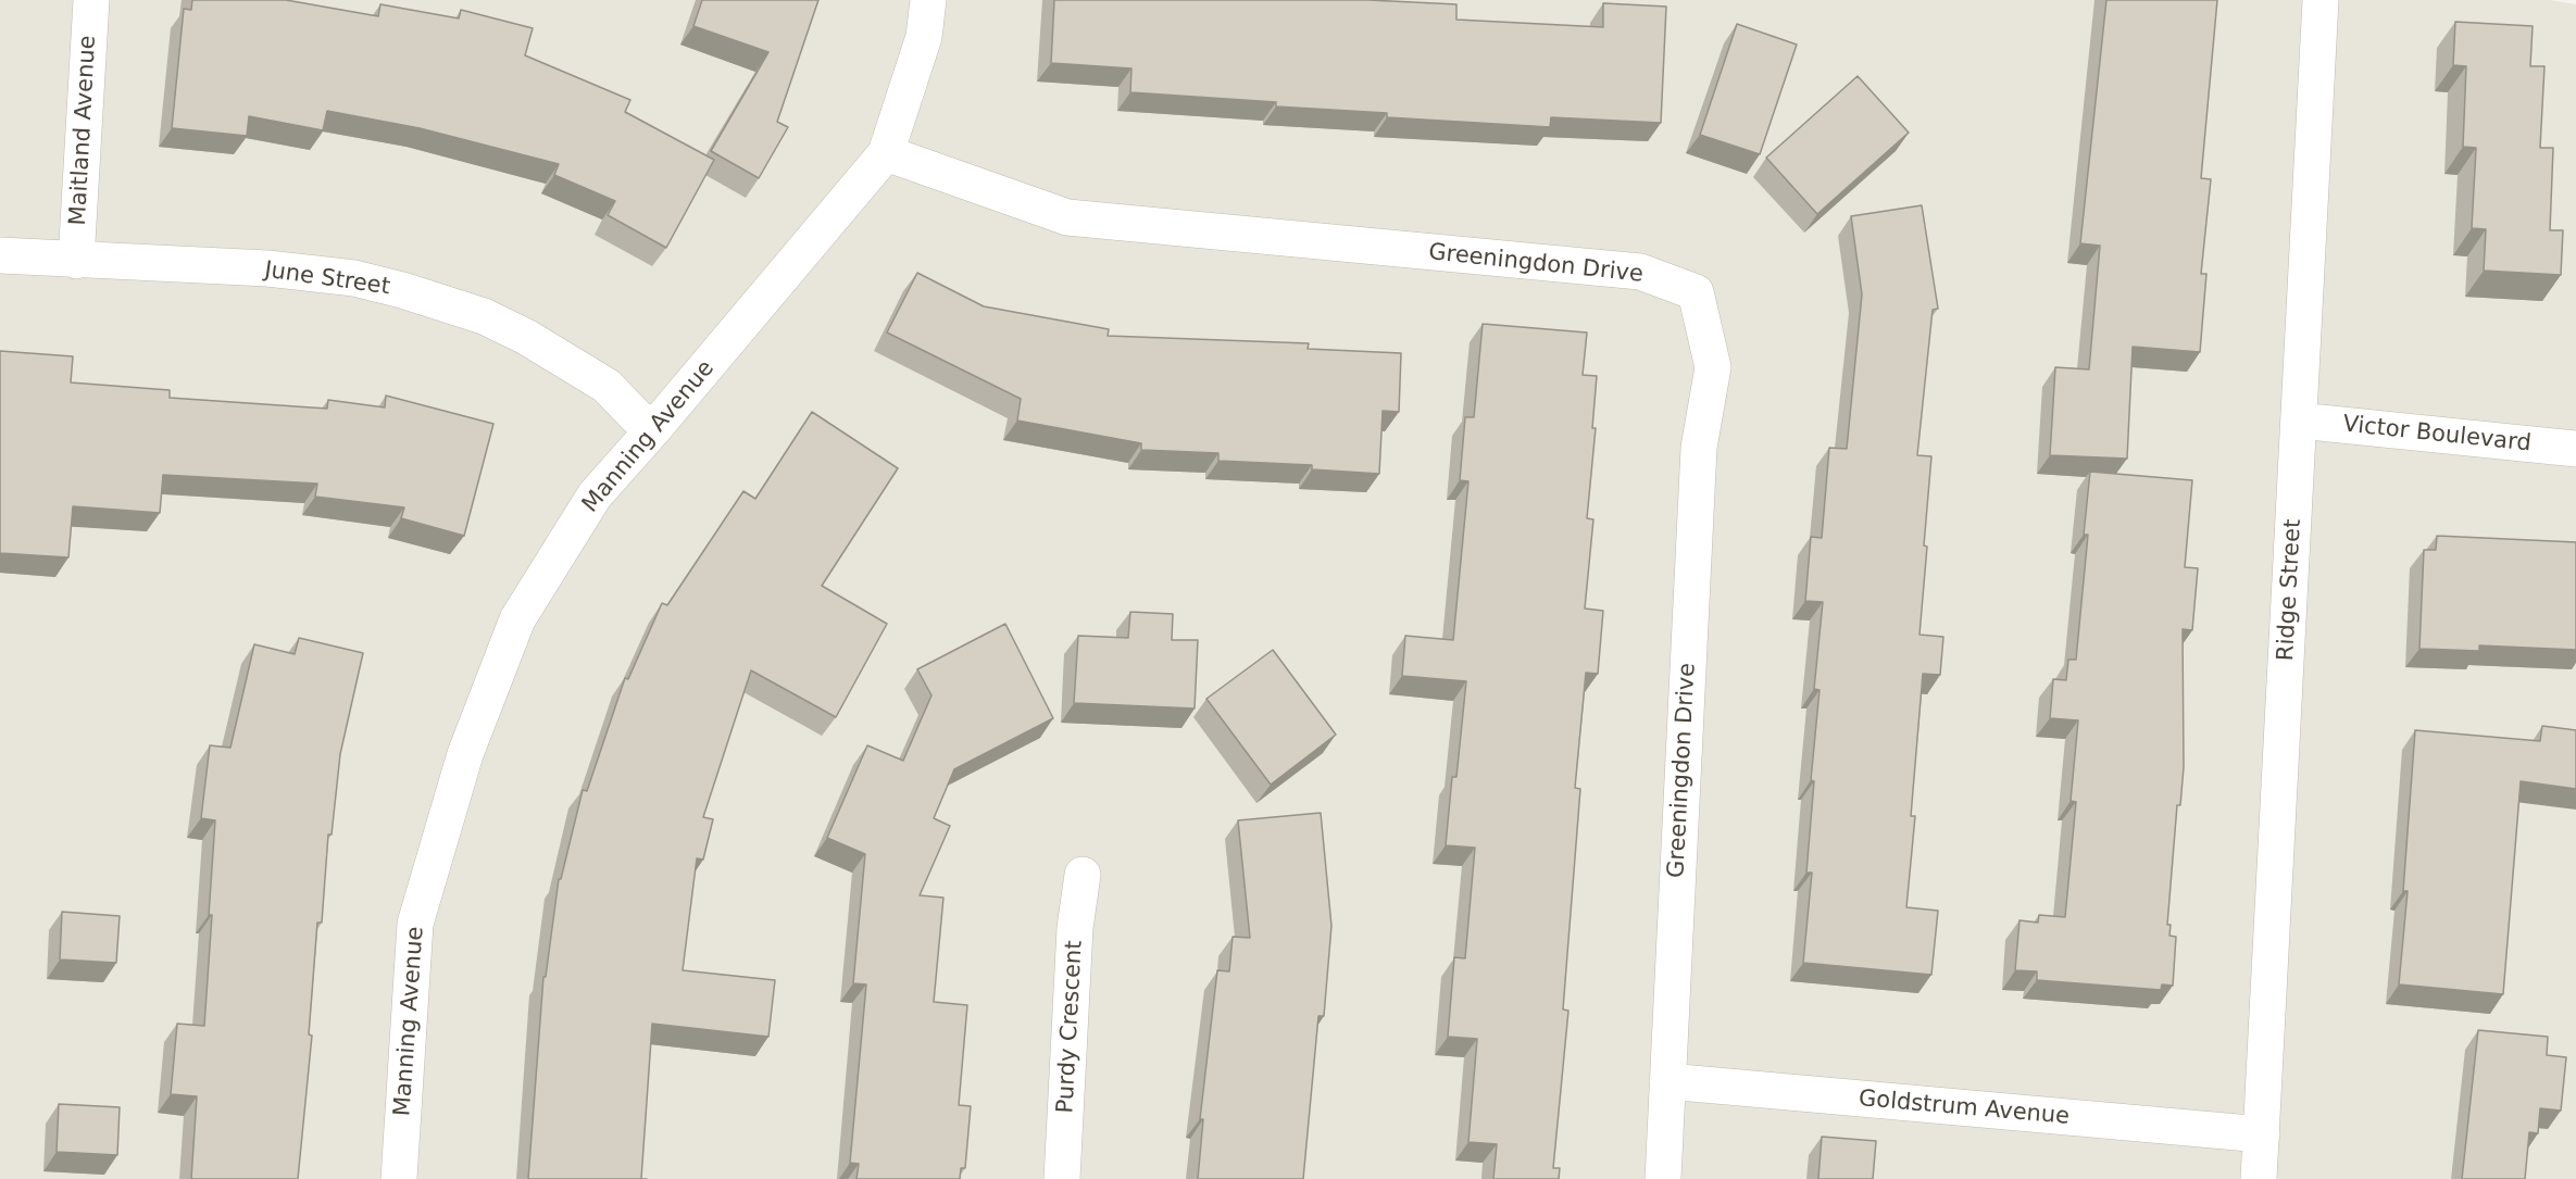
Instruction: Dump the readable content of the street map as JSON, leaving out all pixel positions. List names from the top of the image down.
{
  "streets": {
    "street": [
      "Maitland Avenue",
      "Greeningdon Drive",
      "June Street",
      "Victor Boulevard",
      "Manning Avenue",
      "Ridge Street",
      "Purdy Crescent",
      "Goldstrum Avenue"
    ]
  },
  "crossings": [
    ["Maitland Avenue", "June Street"],
    ["Greeningdon Drive", "Manning Avenue"],
    ["Greeningdon Drive", "Goldstrum Avenue"],
    ["June Street", "Manning Avenue"],
    ["Victor Boulevard", "Ridge Street"],
    ["Ridge Street", "Goldstrum Avenue"]
  ]
}
